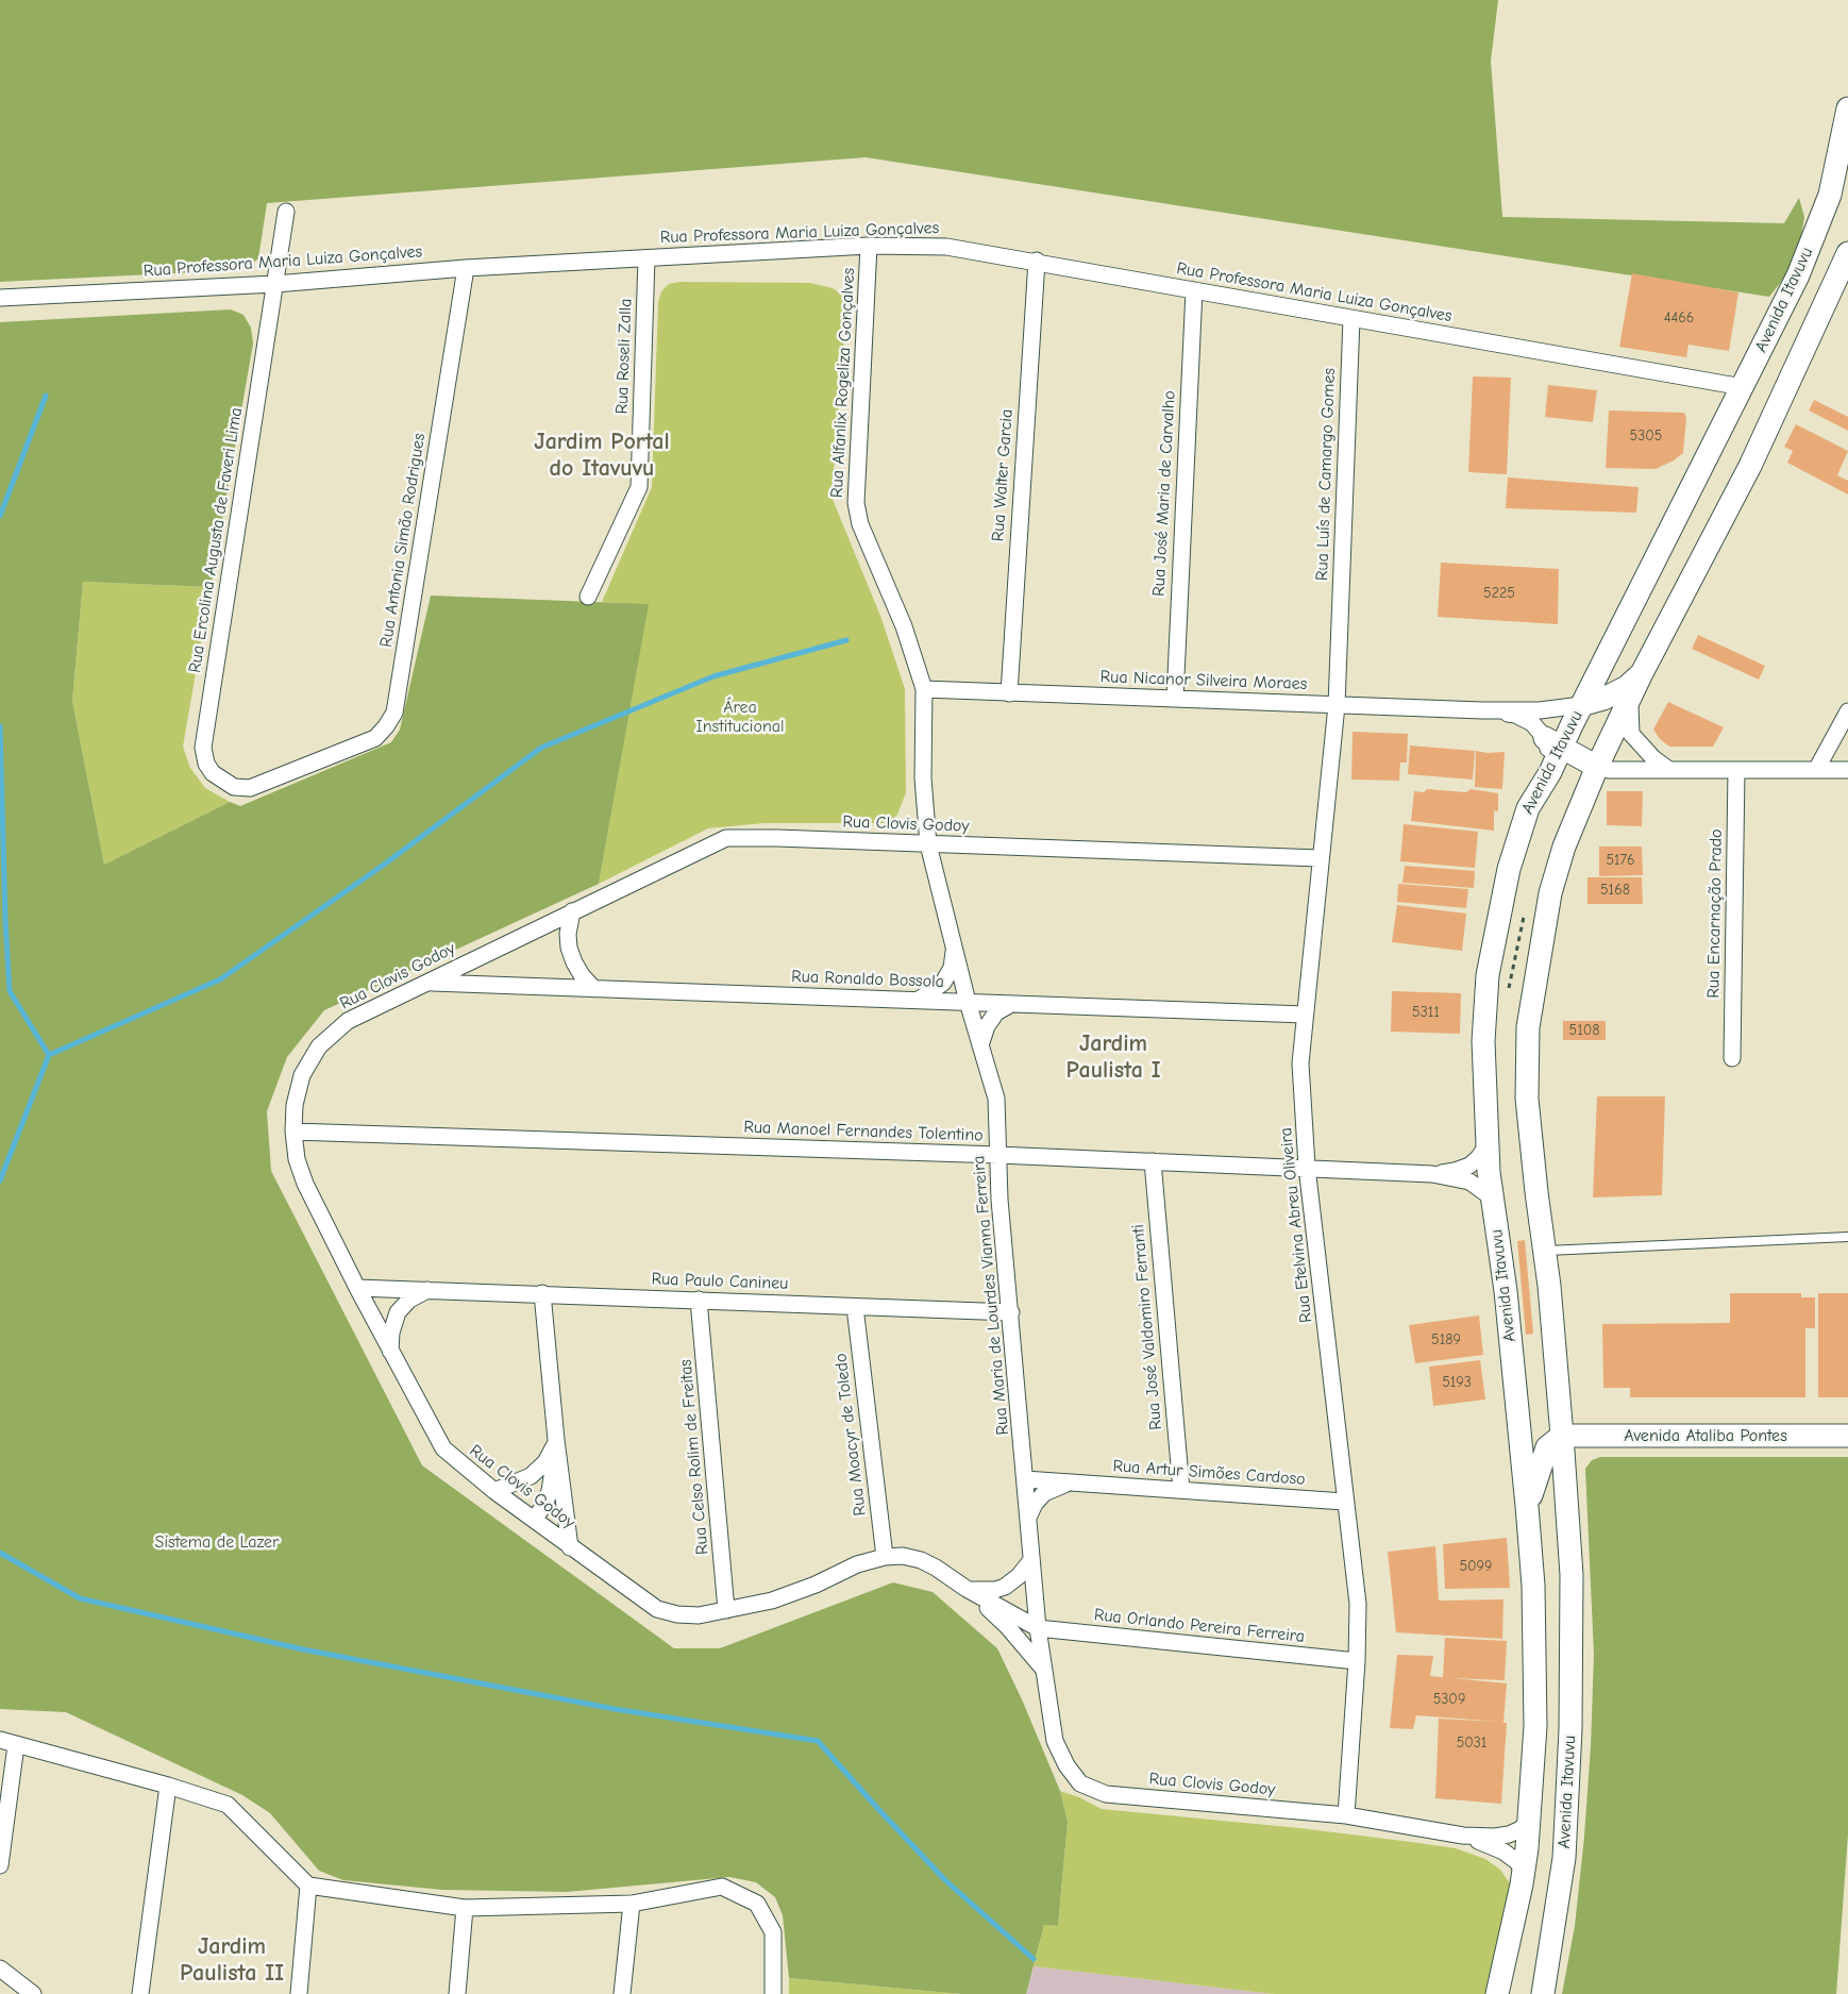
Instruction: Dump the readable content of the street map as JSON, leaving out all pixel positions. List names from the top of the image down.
{
  "streets": {
    "main road": ["Avenida Itavuvu", "Avenida Ataliba Pontes"],
    "street": [
      "Rua Professora Maria Luiza Gonçalves",
      "Rua Roseli Zalla",
      "Rua Alfanlix Rogeliza Gonçalves",
      "Rua Luís de Camargo Gomes",
      "Rua Walter Garcia",
      "Rua José Maria de Carvalho",
      "Rua Ercolina Augusta de Faveri Lima",
      "Rua Antonia Simão Rodrigues",
      "Rua Nicanor Silveira Moraes",
      "Rua Clovis Godoy",
      "Rua Encarnação Prado",
      "Rua Ronaldo Bossola",
      "Rua Manoel Fernandes Tolentino",
      "Rua Etelvina Abreu Oliveira",
      "Rua Paulo Canineu",
      "Rua Maria de Lourdes Vianna Ferreira",
      "Rua José Valdomiro Ferranti",
      "Rua Moacyr de Toledo",
      "Rua Celso Rolim de Freitas",
      "Rua Artur Simões Cardoso",
      "Rua Orlando Pereira Ferreira"
    ]
  },
  "crossings": [
    ["Rua Professora Maria Luiza Gonçalves", "Avenida Itavuvu"],
    ["Rua Professora Maria Luiza Gonçalves", "Rua Roseli Zalla"],
    ["Rua Professora Maria Luiza Gonçalves", "Rua Alfanlix Rogeliza Gonçalves"],
    ["Rua Professora Maria Luiza Gonçalves", "Rua Luís de Camargo Gomes"],
    ["Rua Professora Maria Luiza Gonçalves", "Rua Walter Garcia"],
    ["Rua Professora Maria Luiza Gonçalves", "Rua José Maria de Carvalho"],
    ["Rua Professora Maria Luiza Gonçalves", "Rua Ercolina Augusta de Faveri Lima"],
    ["Rua Professora Maria Luiza Gonçalves", "Rua Antonia Simão Rodrigues"],
    ["Avenida Itavuvu", "Rua Nicanor Silveira Moraes"],
    ["Avenida Itavuvu", "Rua Clovis Godoy"],
    ["Avenida Itavuvu", "Rua Manoel Fernandes Tolentino"],
    ["Avenida Itavuvu", "Avenida Ataliba Pontes"],
    ["Rua Alfanlix Rogeliza Gonçalves", "Rua Maria de Lourdes Vianna Ferreira"],
    ["Rua Luís de Camargo Gomes", "Rua Etelvina Abreu Oliveira"],
    ["Rua Walter Garcia", "Rua Nicanor Silveira Moraes"],
    ["Rua José Maria de Carvalho", "Rua Nicanor Silveira Moraes"],
    ["Rua Ercolina Augusta de Faveri Lima", "Rua Antonia Simão Rodrigues"],
    ["Rua Nicanor Silveira Moraes", "Rua Etelvina Abreu Oliveira"],
    ["Rua Nicanor Silveira Moraes", "Rua Maria de Lourdes Vianna Ferreira"],
    ["Rua Clovis Godoy", "Rua Ronaldo Bossola"],
    ["Rua Clovis Godoy", "Rua Manoel Fernandes Tolentino"],
    ["Rua Clovis Godoy", "Rua Etelvina Abreu Oliveira"],
    ["Rua Clovis Godoy", "Rua Paulo Canineu"],
    ["Rua Clovis Godoy", "Rua Maria de Lourdes Vianna Ferreira"],
    ["Rua Clovis Godoy", "Rua Moacyr de Toledo"],
    ["Rua Clovis Godoy", "Rua Celso Rolim de Freitas"],
    ["Rua Clovis Godoy", "Rua Orlando Pereira Ferreira"],
    ["Rua Ronaldo Bossola", "Rua Etelvina Abreu Oliveira"],
    ["Rua Ronaldo Bossola", "Rua Maria de Lourdes Vianna Ferreira"],
    ["Rua Manoel Fernandes Tolentino", "Rua Etelvina Abreu Oliveira"],
    ["Rua Manoel Fernandes Tolentino", "Rua Maria de Lourdes Vianna Ferreira"],
    ["Rua Manoel Fernandes Tolentino", "Rua José Valdomiro Ferranti"],
    ["Rua Etelvina Abreu Oliveira", "Rua Artur Simões Cardoso"],
    ["Rua Etelvina Abreu Oliveira", "Rua Orlando Pereira Ferreira"],
    ["Rua Paulo Canineu", "Rua Maria de Lourdes Vianna Ferreira"],
    ["Rua Paulo Canineu", "Rua Moacyr de Toledo"],
    ["Rua Paulo Canineu", "Rua Celso Rolim de Freitas"],
    ["Rua Maria de Lourdes Vianna Ferreira", "Rua Artur Simões Cardoso"],
    ["Rua Maria de Lourdes Vianna Ferreira", "Rua Orlando Pereira Ferreira"],
    ["Rua José Valdomiro Ferranti", "Rua Artur Simões Cardoso"]
  ],
  "districts": ["Jardim Portal do Itavuvu", "Jardim Paulista I", "Jardim Paulista II"],
  "parks": ["Área Institucional", "Sistema de Lazer"],
  "house_numbers": [
    "4466",
    "5305",
    "5225",
    "5176",
    "5168",
    "5311",
    "5108",
    "5189",
    "5193",
    "5099",
    "5309",
    "5031"
  ]
}
